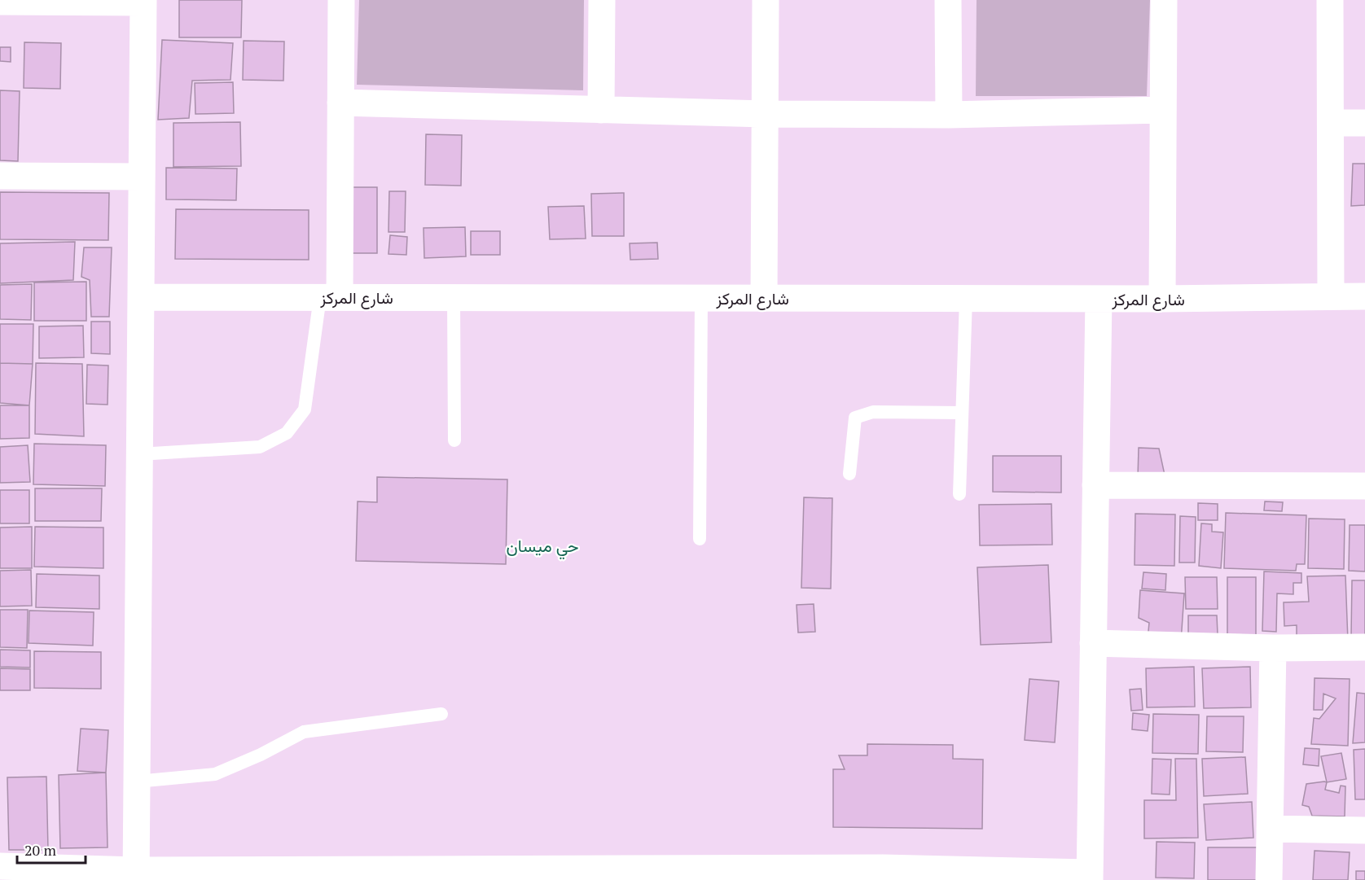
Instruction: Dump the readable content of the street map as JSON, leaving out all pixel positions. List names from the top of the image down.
{
  "streets": {
    "street": ["شارع المركز"]
  },
  "districts": ["حي ميسان"],
  "scale_bar": "20 m"
}
